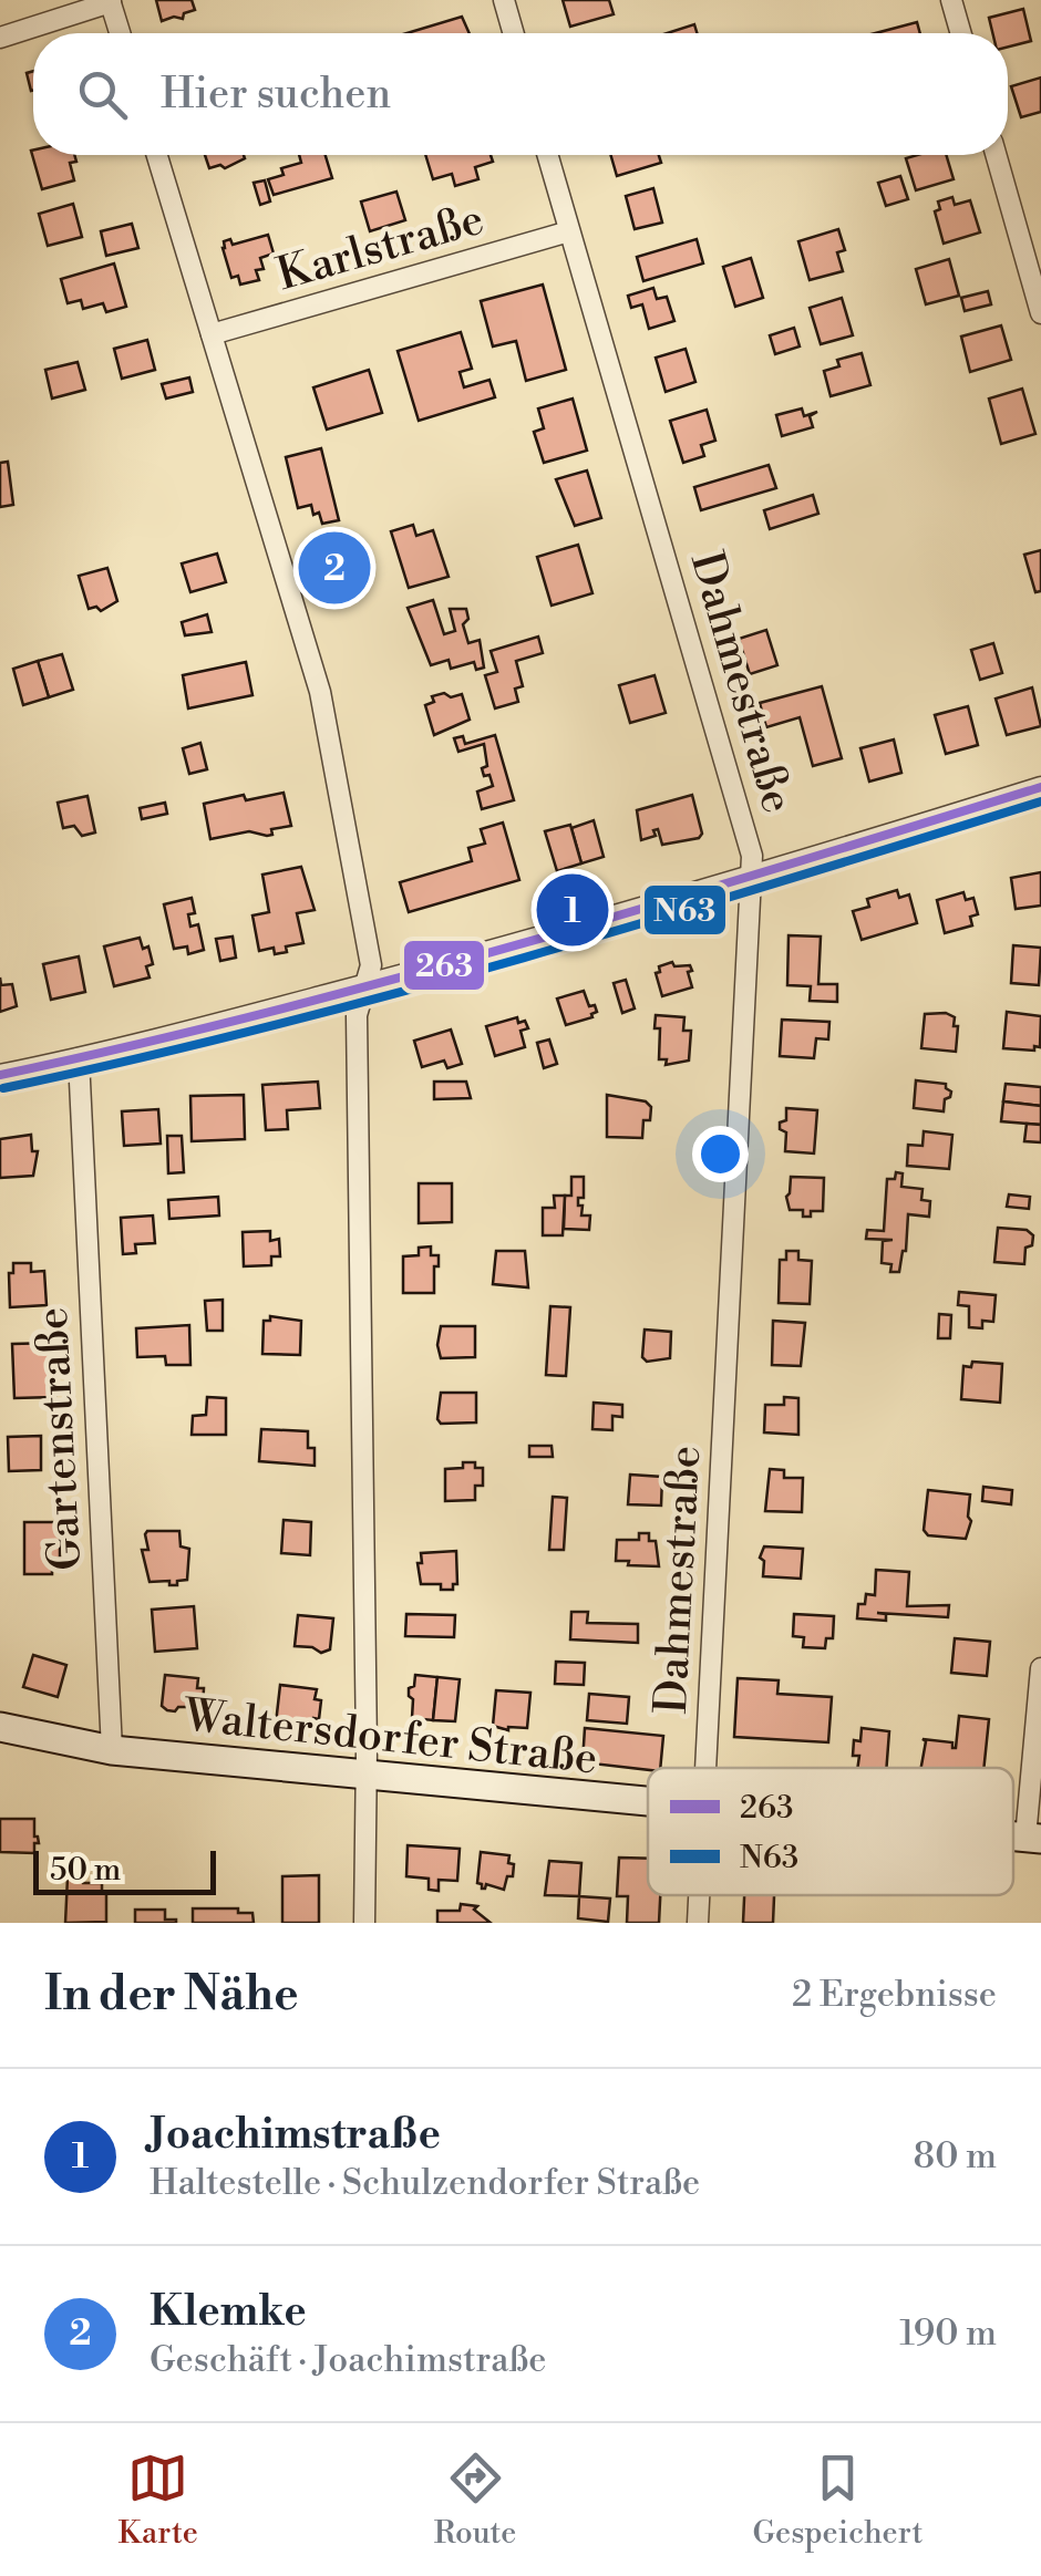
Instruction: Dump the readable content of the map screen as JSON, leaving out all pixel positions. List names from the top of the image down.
{
  "streets": {
    "street": [
      "Karlstraße",
      "Dahmestraße",
      "Gartenstraße",
      "Waltersdorfer Straße"
    ]
  },
  "crossings": [
    ["Karlstraße", "Dahmestraße"],
    ["Gartenstraße", "Waltersdorfer Straße"]
  ],
  "lines": ["transit line 263", "transit line N63"],
  "legend": ["263", "N63"],
  "scale_bar": "50 m",
  "page": {
    "search": "Hier suchen",
    "pins": ["2", "1"],
    "scale": "50 m",
    "heading": ["In der Nähe", "2 Ergebnisse"],
    "list": [
      {
        "mark": "1",
        "name": "Joachimstraße",
        "note": "Haltestelle · Schulzendorfer Straße",
        "value": "80 m"
      },
      {
        "mark": "2",
        "name": "Klemke",
        "note": "Geschäft · Joachimstraße",
        "value": "190 m"
      }
    ],
    "nav": ["Karte", "Route", "Gespeichert"]
  }
}
